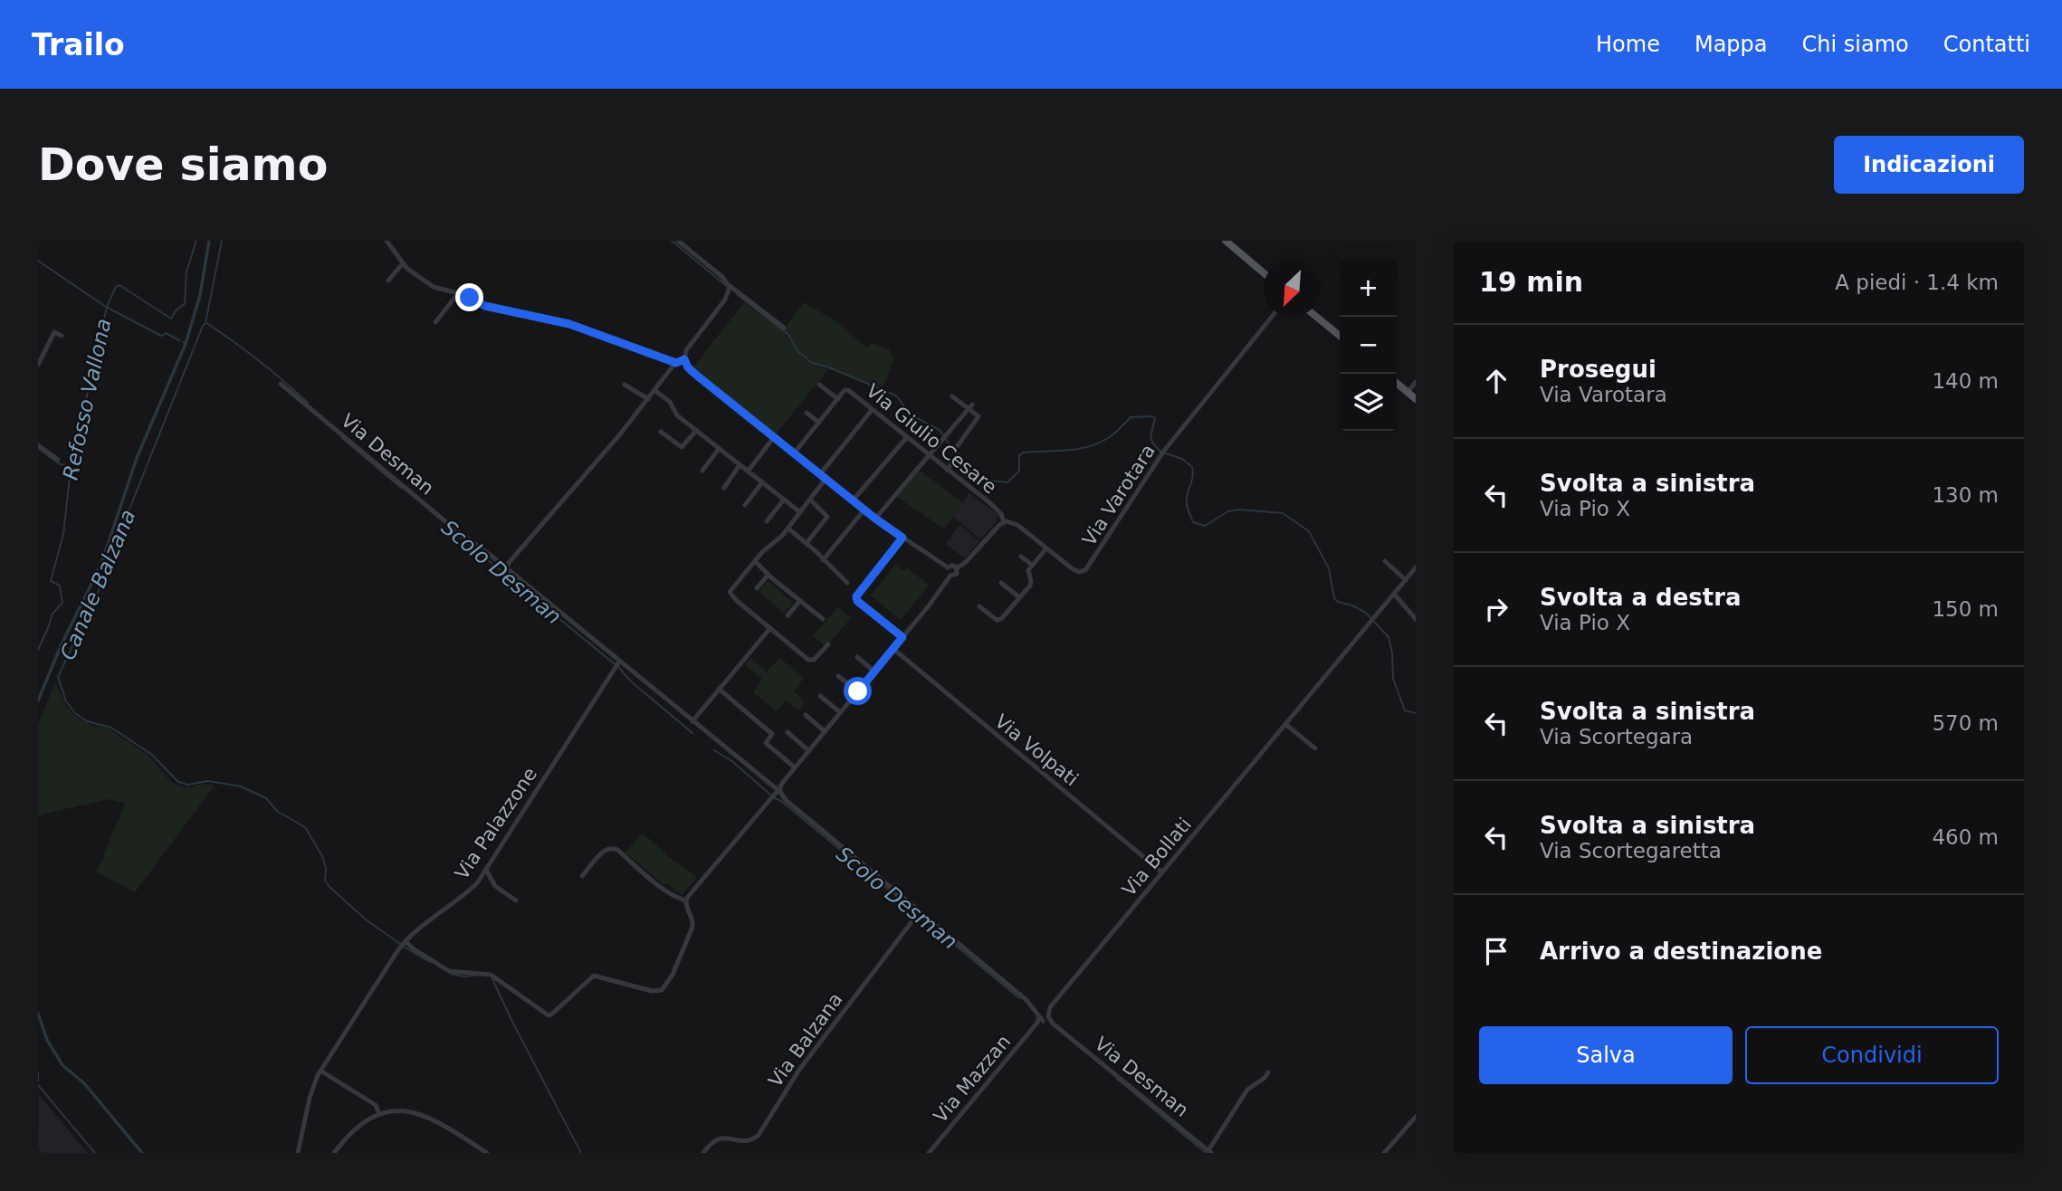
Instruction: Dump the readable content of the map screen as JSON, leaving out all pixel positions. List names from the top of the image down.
{
  "streets": {
    "street": [
      "Via Giulio Cesare",
      "Via Desman",
      "Via Varotara",
      "Via Volpati",
      "Via Palazzone",
      "Via Bollati",
      "Via Balzana",
      "Via Mazzan"
    ]
  },
  "crossings": [
    ["Via Giulio Cesare", "Via Varotara"],
    ["Via Desman", "Via Palazzone"],
    ["Via Desman", "Via Bollati"],
    ["Via Desman", "Via Mazzan"],
    ["Via Volpati", "Via Bollati"],
    ["Via Bollati", "Via Mazzan"]
  ],
  "water": ["Refosso Vallona", "Scolo Desman", "Canale Balzana"],
  "north": "bottom left",
  "page": {
    "header": "Trailo",
    "nav": [
      "Home",
      "Mappa",
      "Chi siamo",
      "Contatti"
    ],
    "buttons": [
      "Indicazioni",
      ["Salva", "Condividi"]
    ],
    "title": "Dove siamo",
    "heading": ["19 min", "A piedi · 1.4 km"],
    "map_buttons": ["+", "−"],
    "list": [
      ["Prosegui", "Via Varotara", "140 m"],
      ["Svolta a sinistra", "Via Pio X", "130 m"],
      ["Svolta a destra", "Via Pio X", "150 m"],
      ["Svolta a sinistra", "Via Scortegara", "570 m"],
      ["Svolta a sinistra", "Via Scortegaretta", "460 m"],
      "Arrivo a destinazione"
    ]
  }
}
